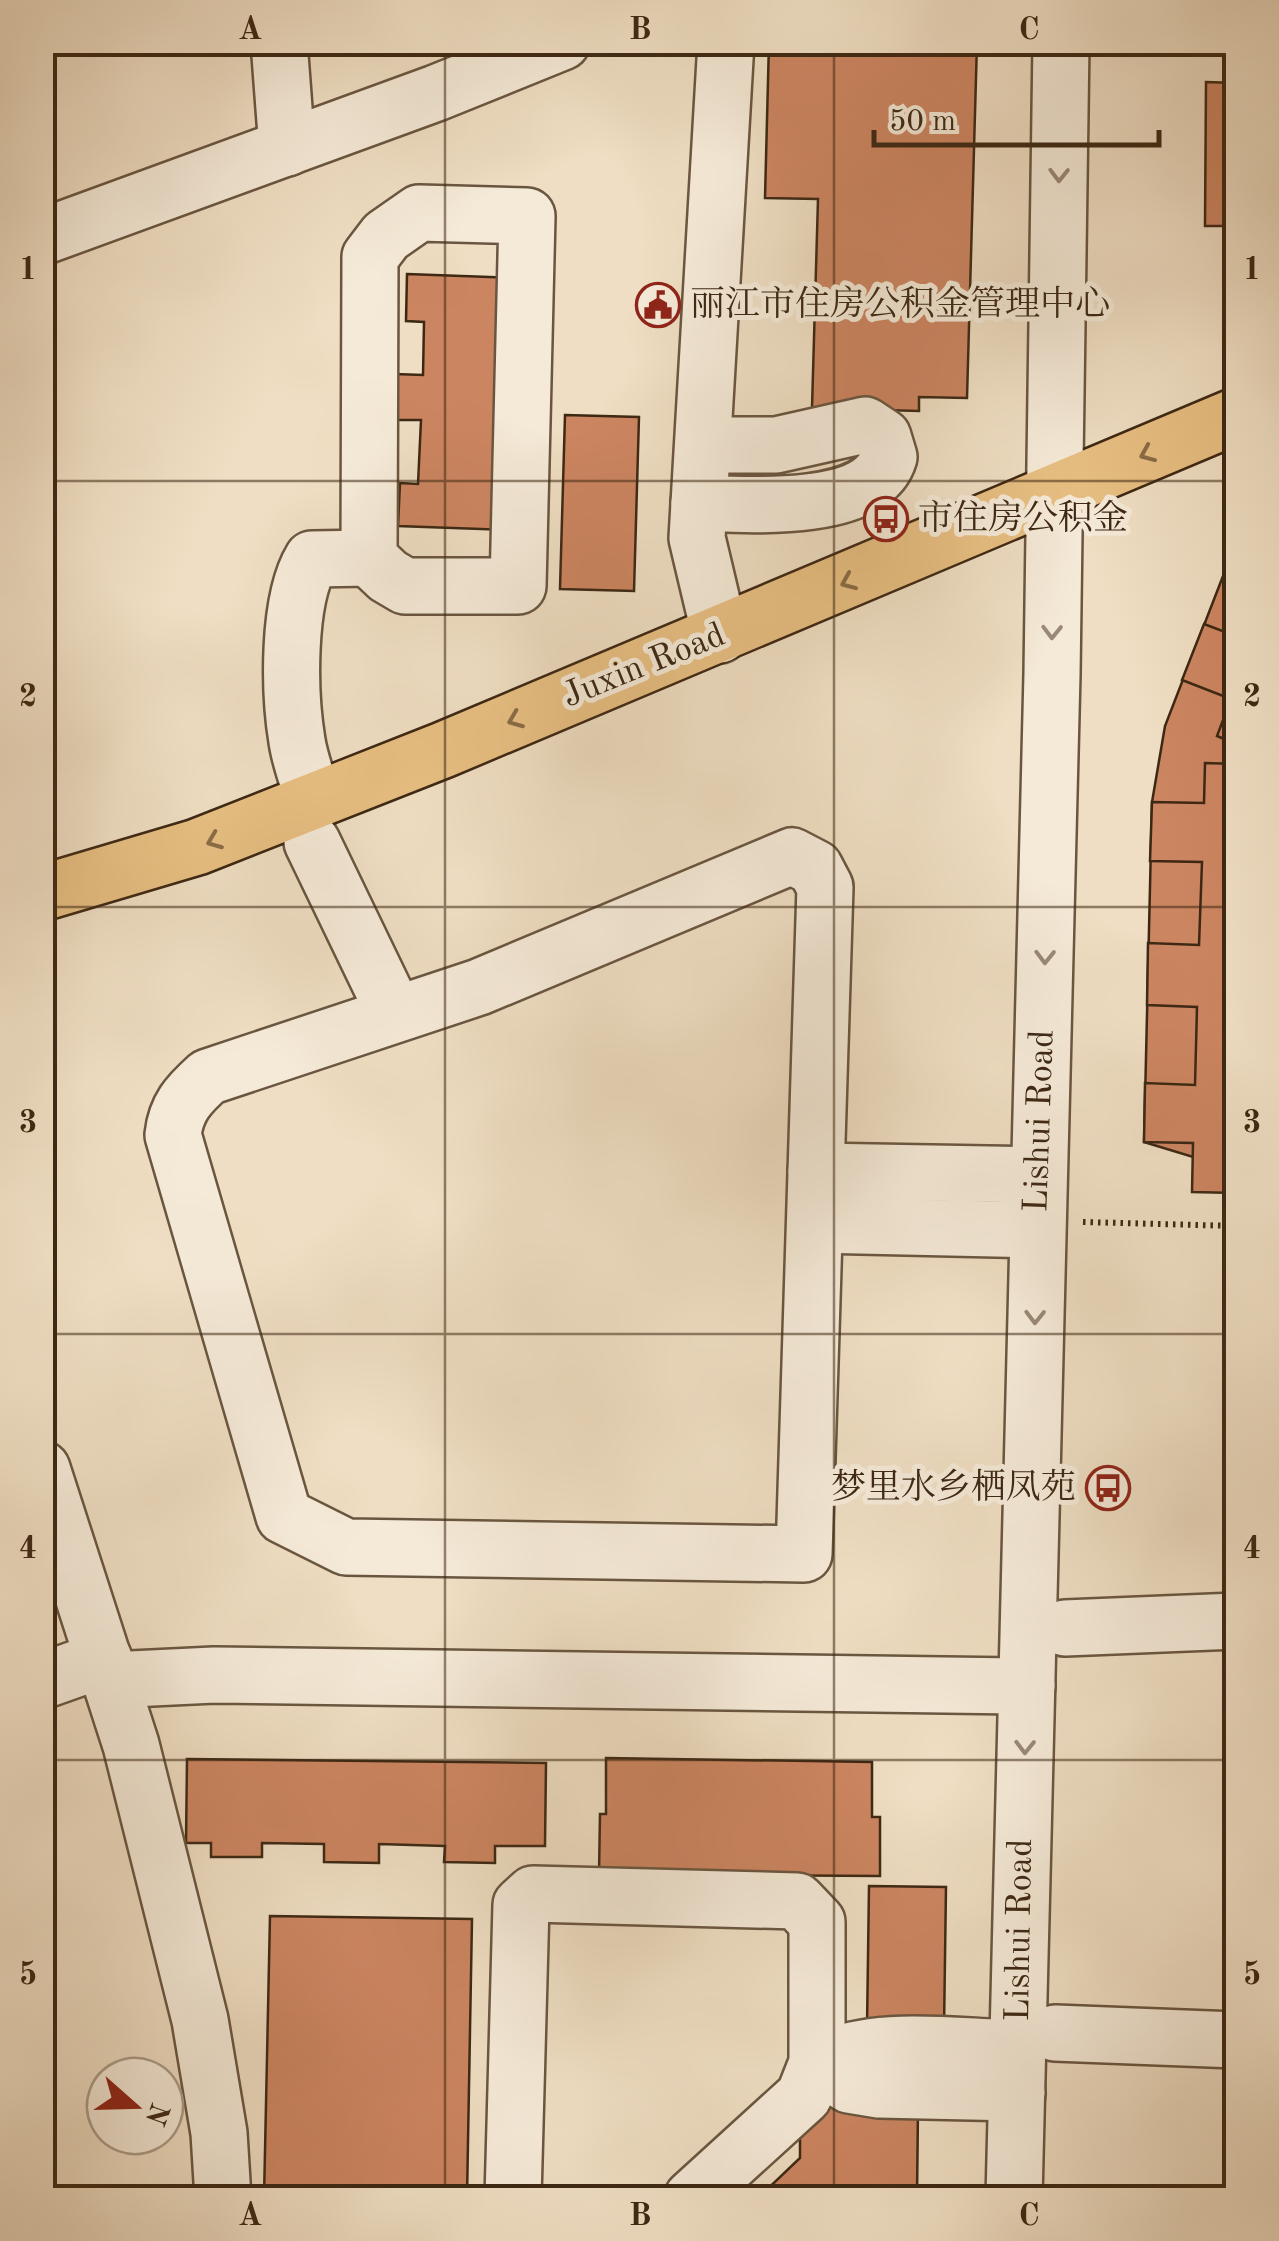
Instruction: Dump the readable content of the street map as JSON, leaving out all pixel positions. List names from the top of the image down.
{
  "streets": {
    "main road": ["Juxin Road"],
    "street": ["Lishui Road"]
  },
  "crossings": [
    ["Juxin Road", "Lishui Road"]
  ],
  "places": {
    "public building": ["丽江市住房公积金管理中心"],
    "bus stop": ["市住房公积金", "梦里水乡栖凤苑"]
  },
  "scale_bar": "50 m",
  "north": "right",
  "grid": {
    "columns": ["A", "B", "C"],
    "rows": [
      "1",
      "2",
      "3",
      "4",
      "5"
    ]
  }
}
